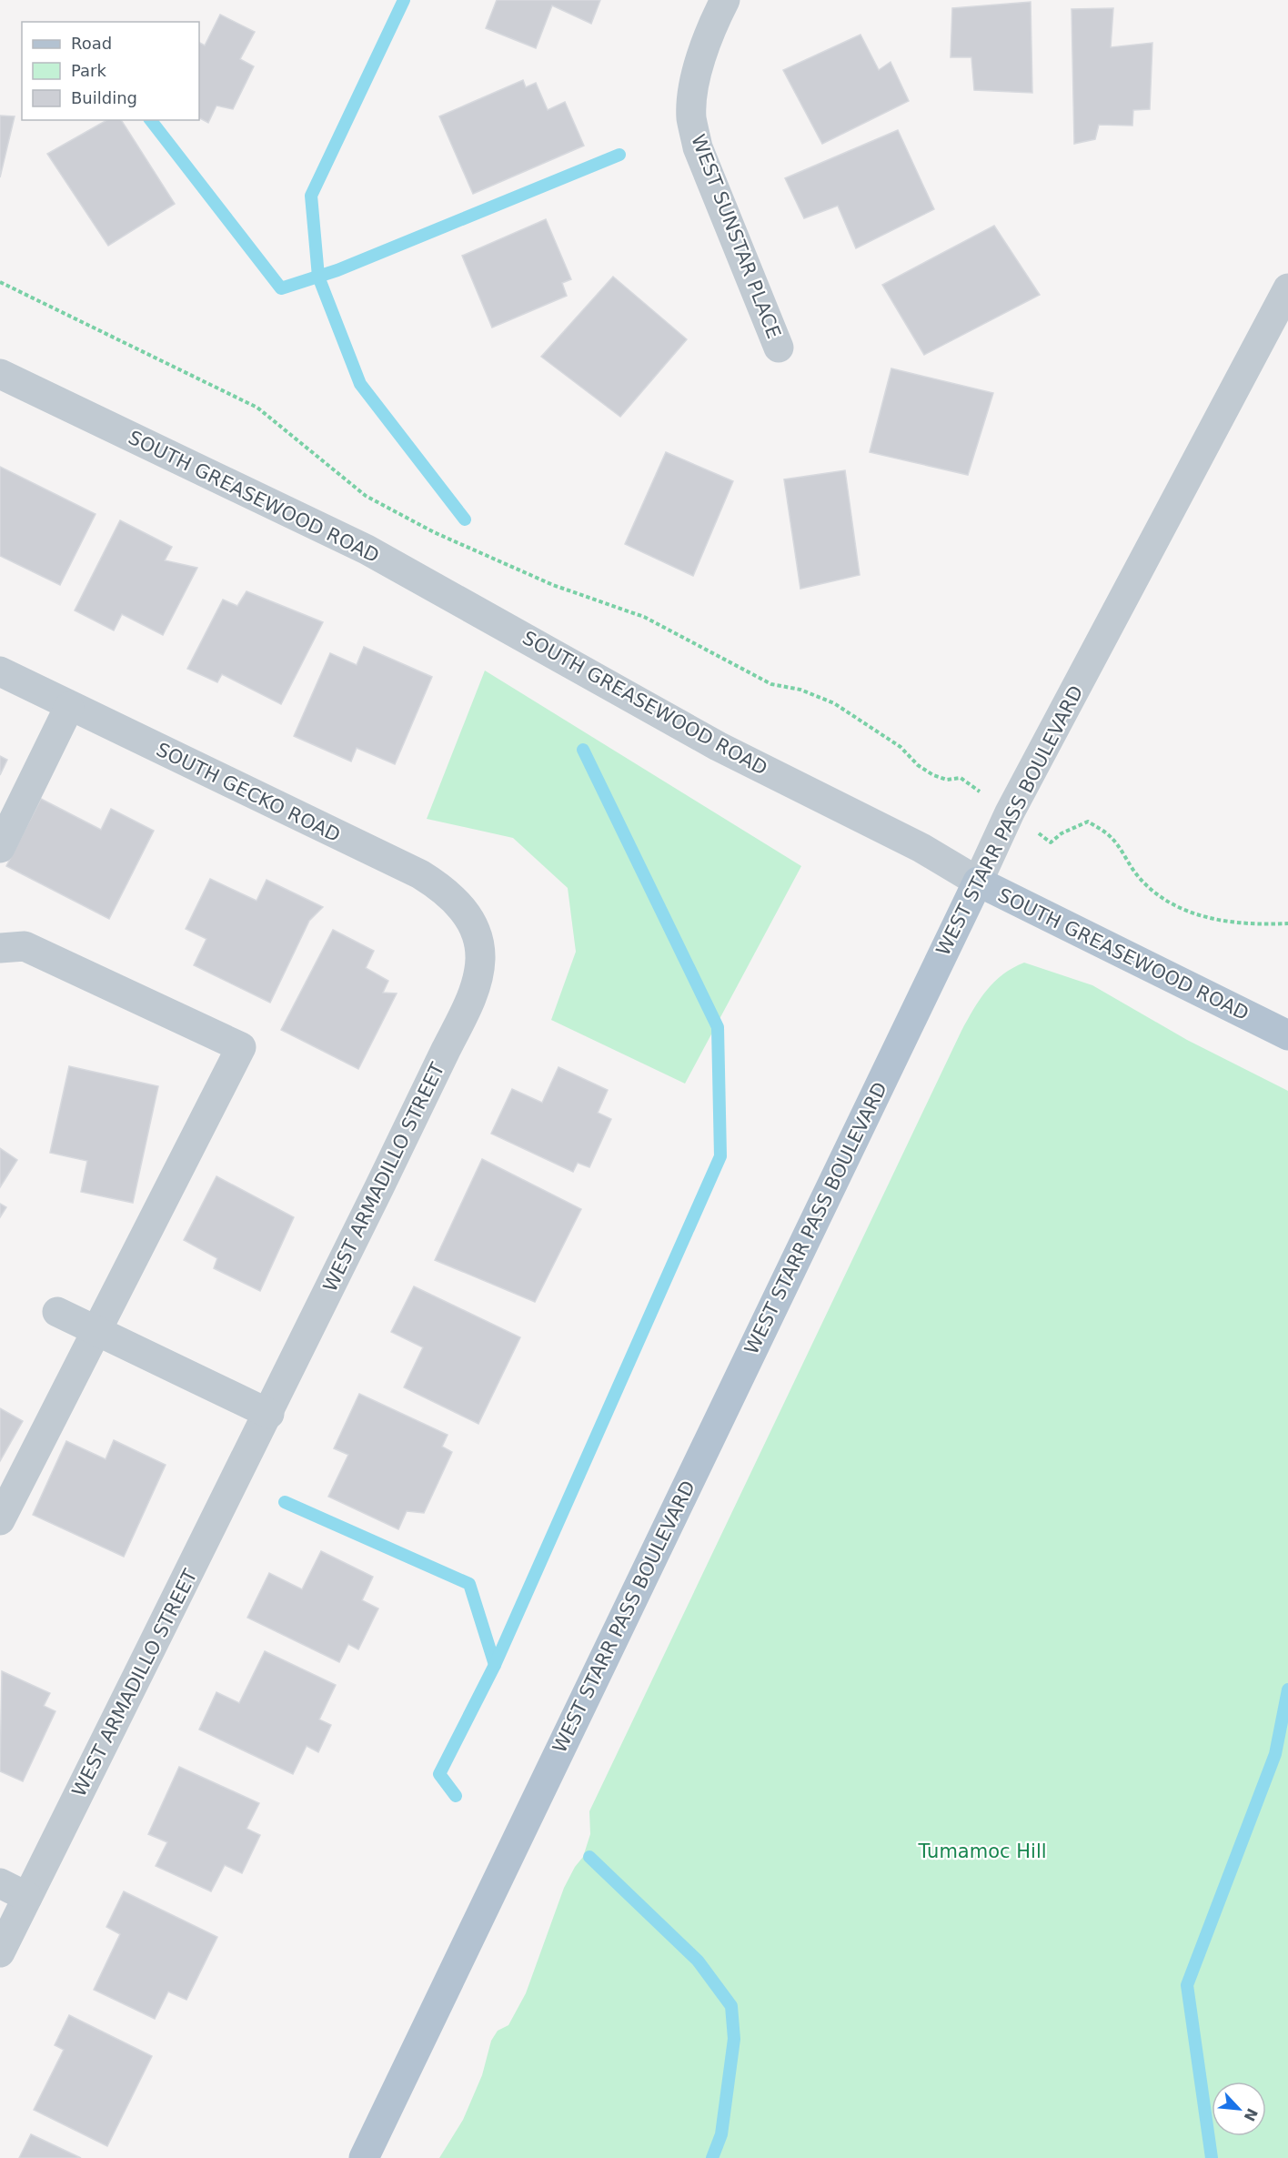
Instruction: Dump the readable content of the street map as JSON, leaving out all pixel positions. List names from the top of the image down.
{
  "streets": {
    "main road": ["SOUTH GREASEWOOD ROAD", "WEST STARR PASS BOULEVARD"],
    "street": ["WEST SUNSTAR PLACE", "SOUTH GECKO ROAD", "WEST ARMADILLO STREET"]
  },
  "crossings": [
    ["SOUTH GREASEWOOD ROAD", "WEST STARR PASS BOULEVARD"],
    ["SOUTH GECKO ROAD", "WEST ARMADILLO STREET"]
  ],
  "parks": ["Tumamoc Hill"],
  "legend": ["Road", "Park", "Building"],
  "north": "bottom right"
}
